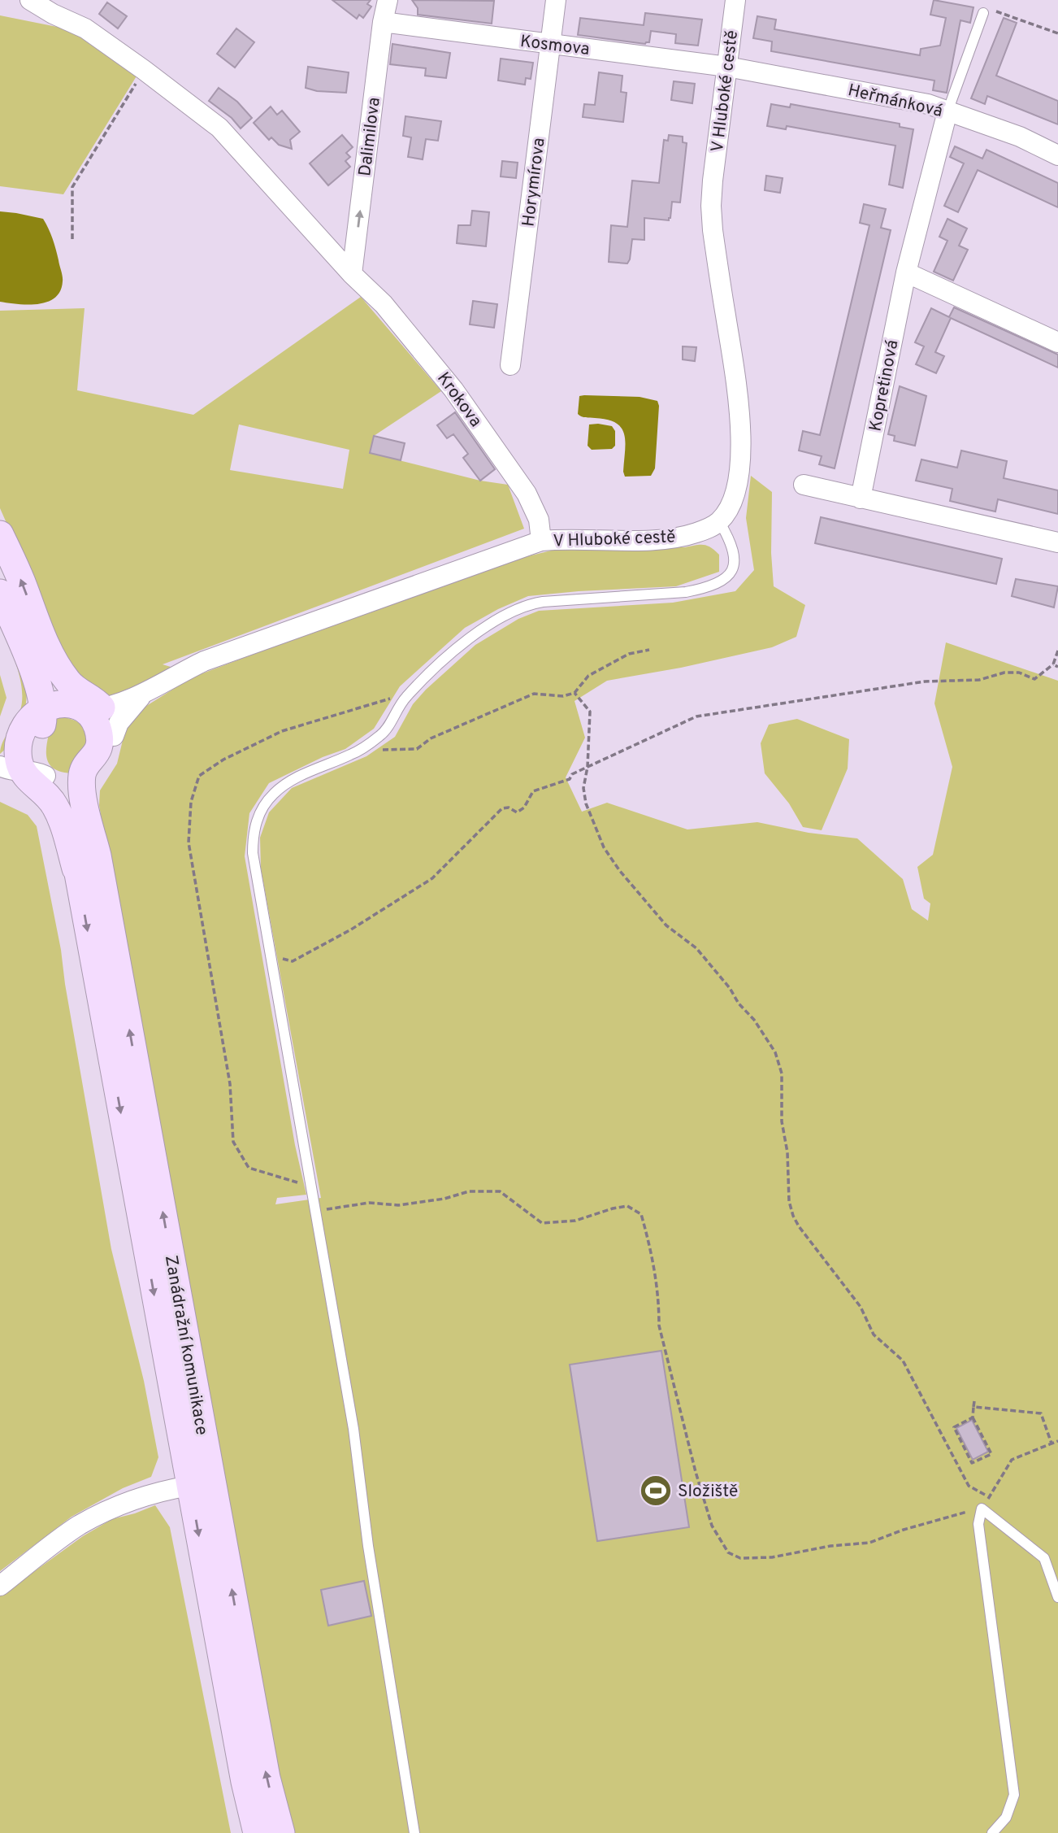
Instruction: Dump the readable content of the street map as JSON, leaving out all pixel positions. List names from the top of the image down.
{
  "streets": {
    "main road": ["Zanádražní komunikace"],
    "street": [
      "Kosmova",
      "V Hluboké cestě",
      "Heřmánková",
      "Dalimilova",
      "Horymírova",
      "Kopretinová",
      "Krokova"
    ]
  },
  "crossings": [
    ["Kosmova", "V Hluboké cestě"],
    ["Kosmova", "Heřmánková"],
    ["Kosmova", "Dalimilova"],
    ["Kosmova", "Horymírova"],
    ["V Hluboké cestě", "Heřmánková"],
    ["V Hluboké cestě", "Krokova"],
    ["Heřmánková", "Kopretinová"],
    ["Dalimilova", "Krokova"]
  ],
  "one_way": ["Dalimilova"],
  "places": {
    "sports": ["Složiště"]
  }
}
